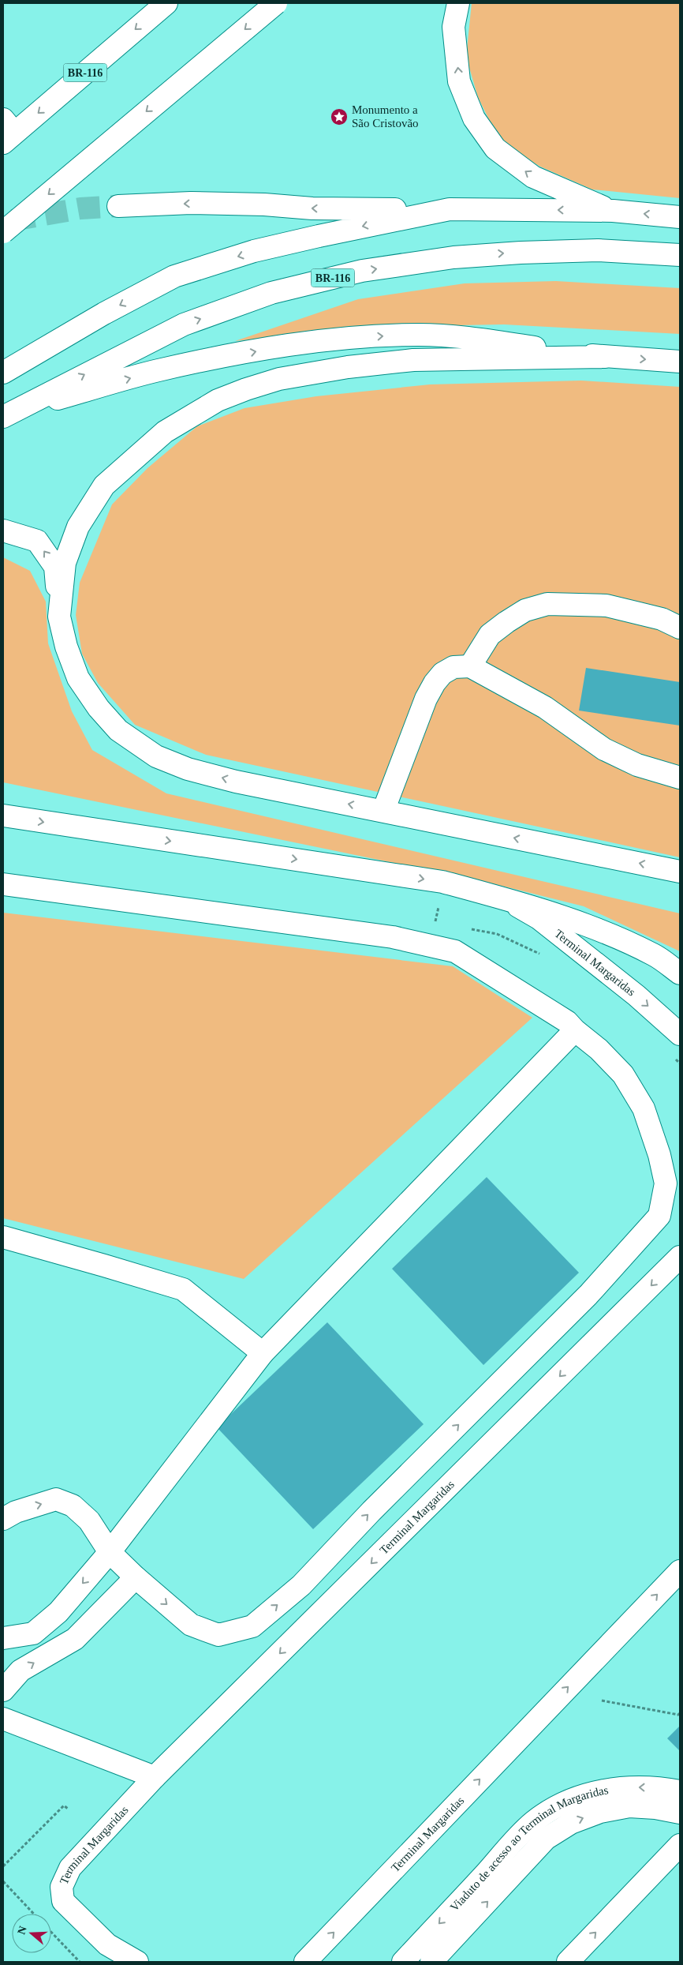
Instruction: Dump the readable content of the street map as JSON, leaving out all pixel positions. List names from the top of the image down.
{
  "streets": {
    "main road": ["BR-116", "Terminal Margaridas", "Viaduto de acesso ao Terminal Margaridas"]
  },
  "places": {
    "place": ["Monumento a São Cristovão"]
  },
  "north": "left"
}
